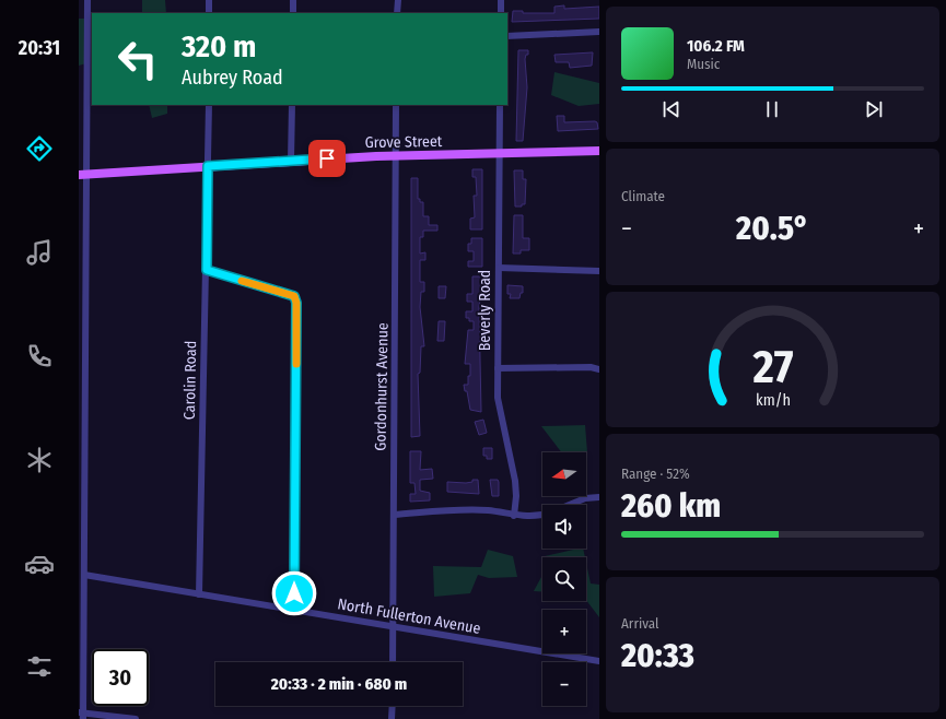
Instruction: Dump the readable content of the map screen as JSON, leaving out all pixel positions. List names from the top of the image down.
{
  "streets": {
    "main road": ["Grove Street"],
    "street": [
      "Beverly Road",
      "Carolin Road",
      "Gordonhurst Avenue",
      "North Fullerton Avenue"
    ]
  },
  "crossings": [
    ["Grove Street", "Beverly Road"],
    ["Grove Street", "Carolin Road"],
    ["Grove Street", "Gordonhurst Avenue"],
    ["Carolin Road", "North Fullerton Avenue"],
    ["Gordonhurst Avenue", "North Fullerton Avenue"]
  ],
  "north": "left",
  "page": {
    "tabs": "20:31",
    "turn": ["320 m", "Aubrey Road"],
    "song": ["106.2 FM", "Music"],
    "tile": [
      "Climate",
      ["Range · 52%", "260 km"],
      ["Arrival", "20:33"]
    ],
    "heat": ["−", "20.5°", "+"],
    "map_buttons": ["+", "−"],
    "limit": "30",
    "trip": "20:33 · 2 min · 680 m",
    "gauge": ["27", "km/h"]
  }
}
